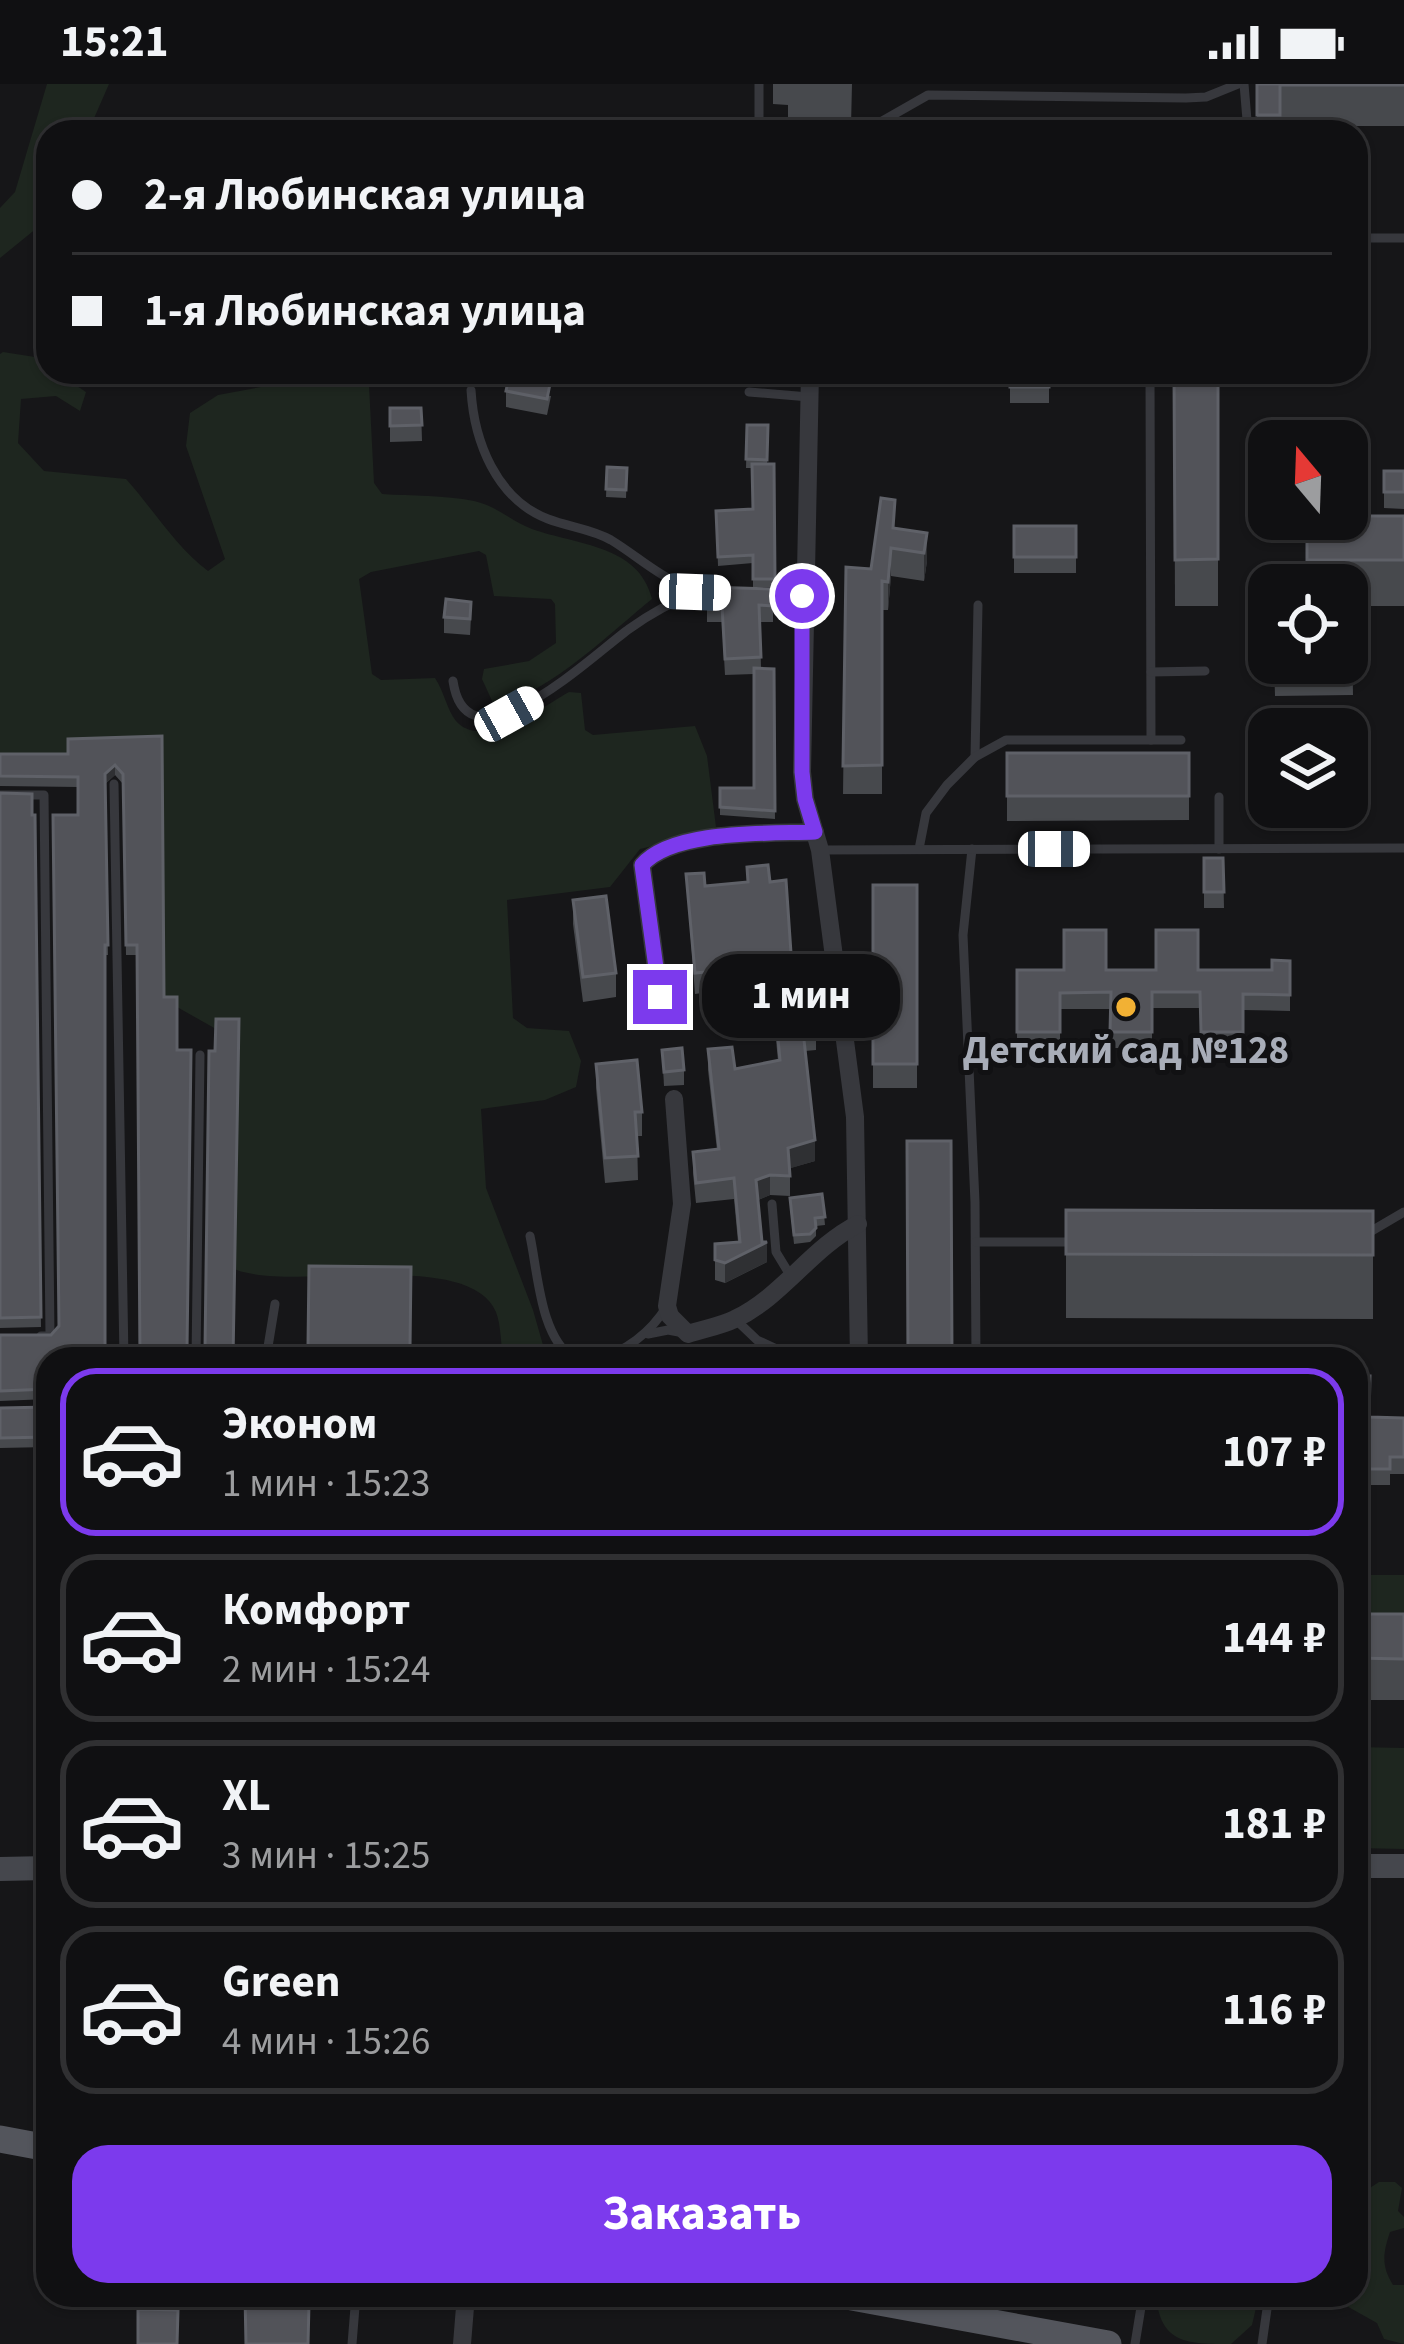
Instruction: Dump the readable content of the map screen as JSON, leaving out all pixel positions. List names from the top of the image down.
{
  "places": ["Детский сад №128"],
  "north": "top",
  "page": {
    "status": "15:21",
    "banner": ["2-я Любинская улица", "1-я Любинская улица"],
    "bubble": "1 мин",
    "list": [
      {
        "name": "Эконом",
        "note": "1 мин · 15:23",
        "value": "107 ₽"
      },
      {
        "name": "Комфорт",
        "note": "2 мин · 15:24",
        "value": "144 ₽"
      },
      {
        "name": "XL",
        "note": "3 мин · 15:25",
        "value": "181 ₽"
      },
      {
        "name": "Green",
        "note": "4 мин · 15:26",
        "value": "116 ₽"
      }
    ],
    "buttons": "Заказать"
  }
}
